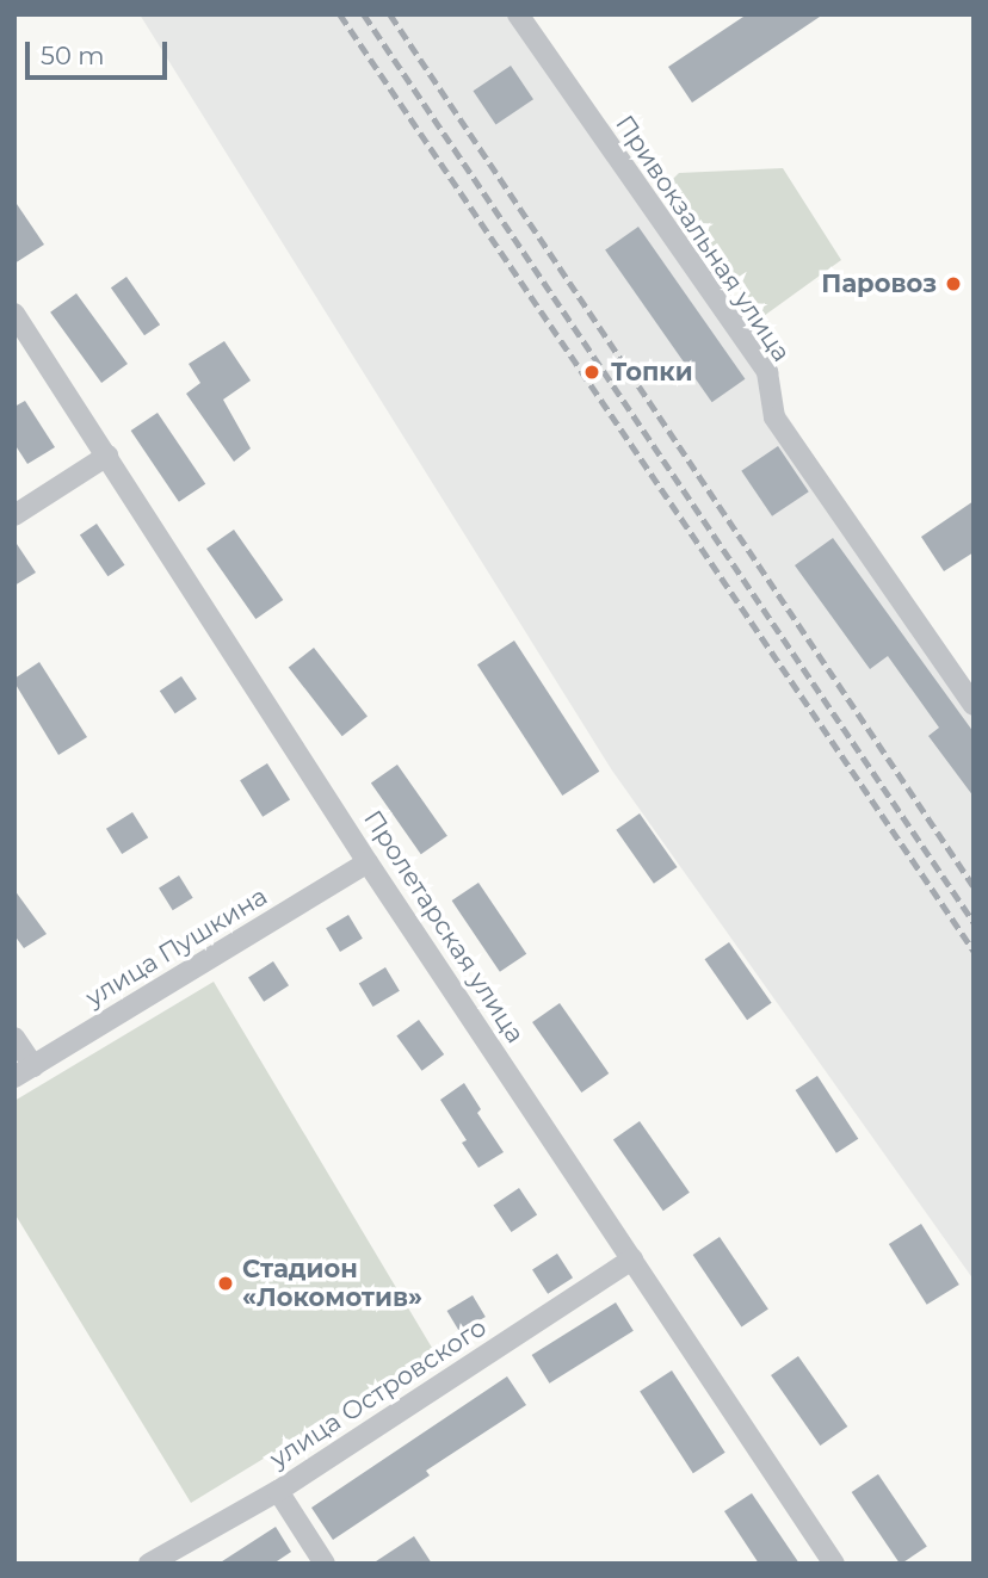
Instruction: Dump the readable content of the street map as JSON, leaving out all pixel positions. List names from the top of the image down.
{
  "streets": {
    "street": [
      "Привокзальная улица",
      "Пролетарская улица",
      "улица Пушкина",
      "улица Островского"
    ]
  },
  "crossings": [
    ["Пролетарская улица", "улица Пушкина"],
    ["Пролетарская улица", "улица Островского"]
  ],
  "places": ["Паровоз", "Топки", "Стадион «Локомотив»"],
  "scale_bar": "50 m"
}
